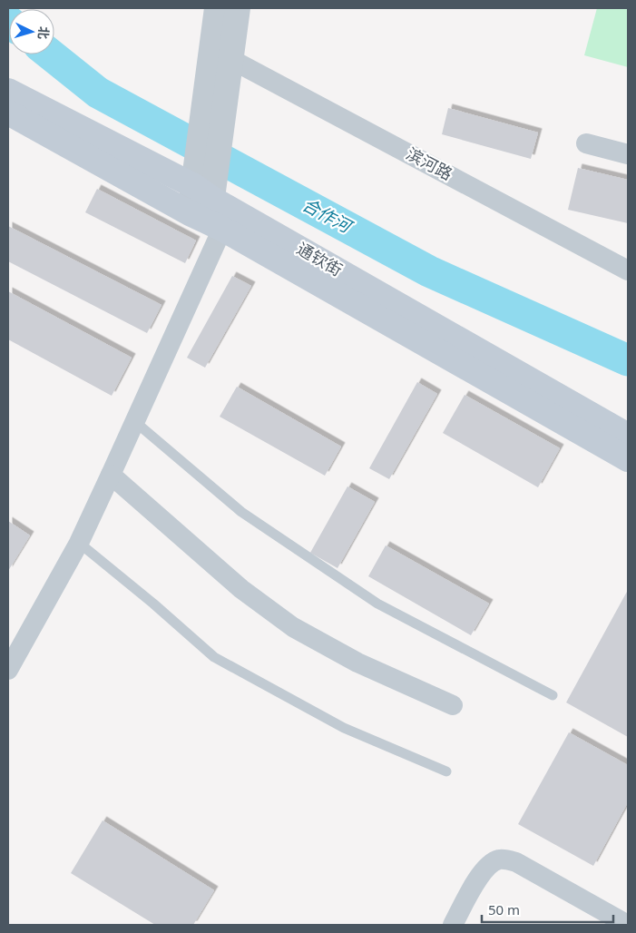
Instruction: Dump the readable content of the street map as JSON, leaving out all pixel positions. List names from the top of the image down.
{
  "streets": {
    "main road": ["通钦街"],
    "street": ["滨河路"]
  },
  "water": ["合作河"],
  "scale_bar": "50 m",
  "north": "right"
}
